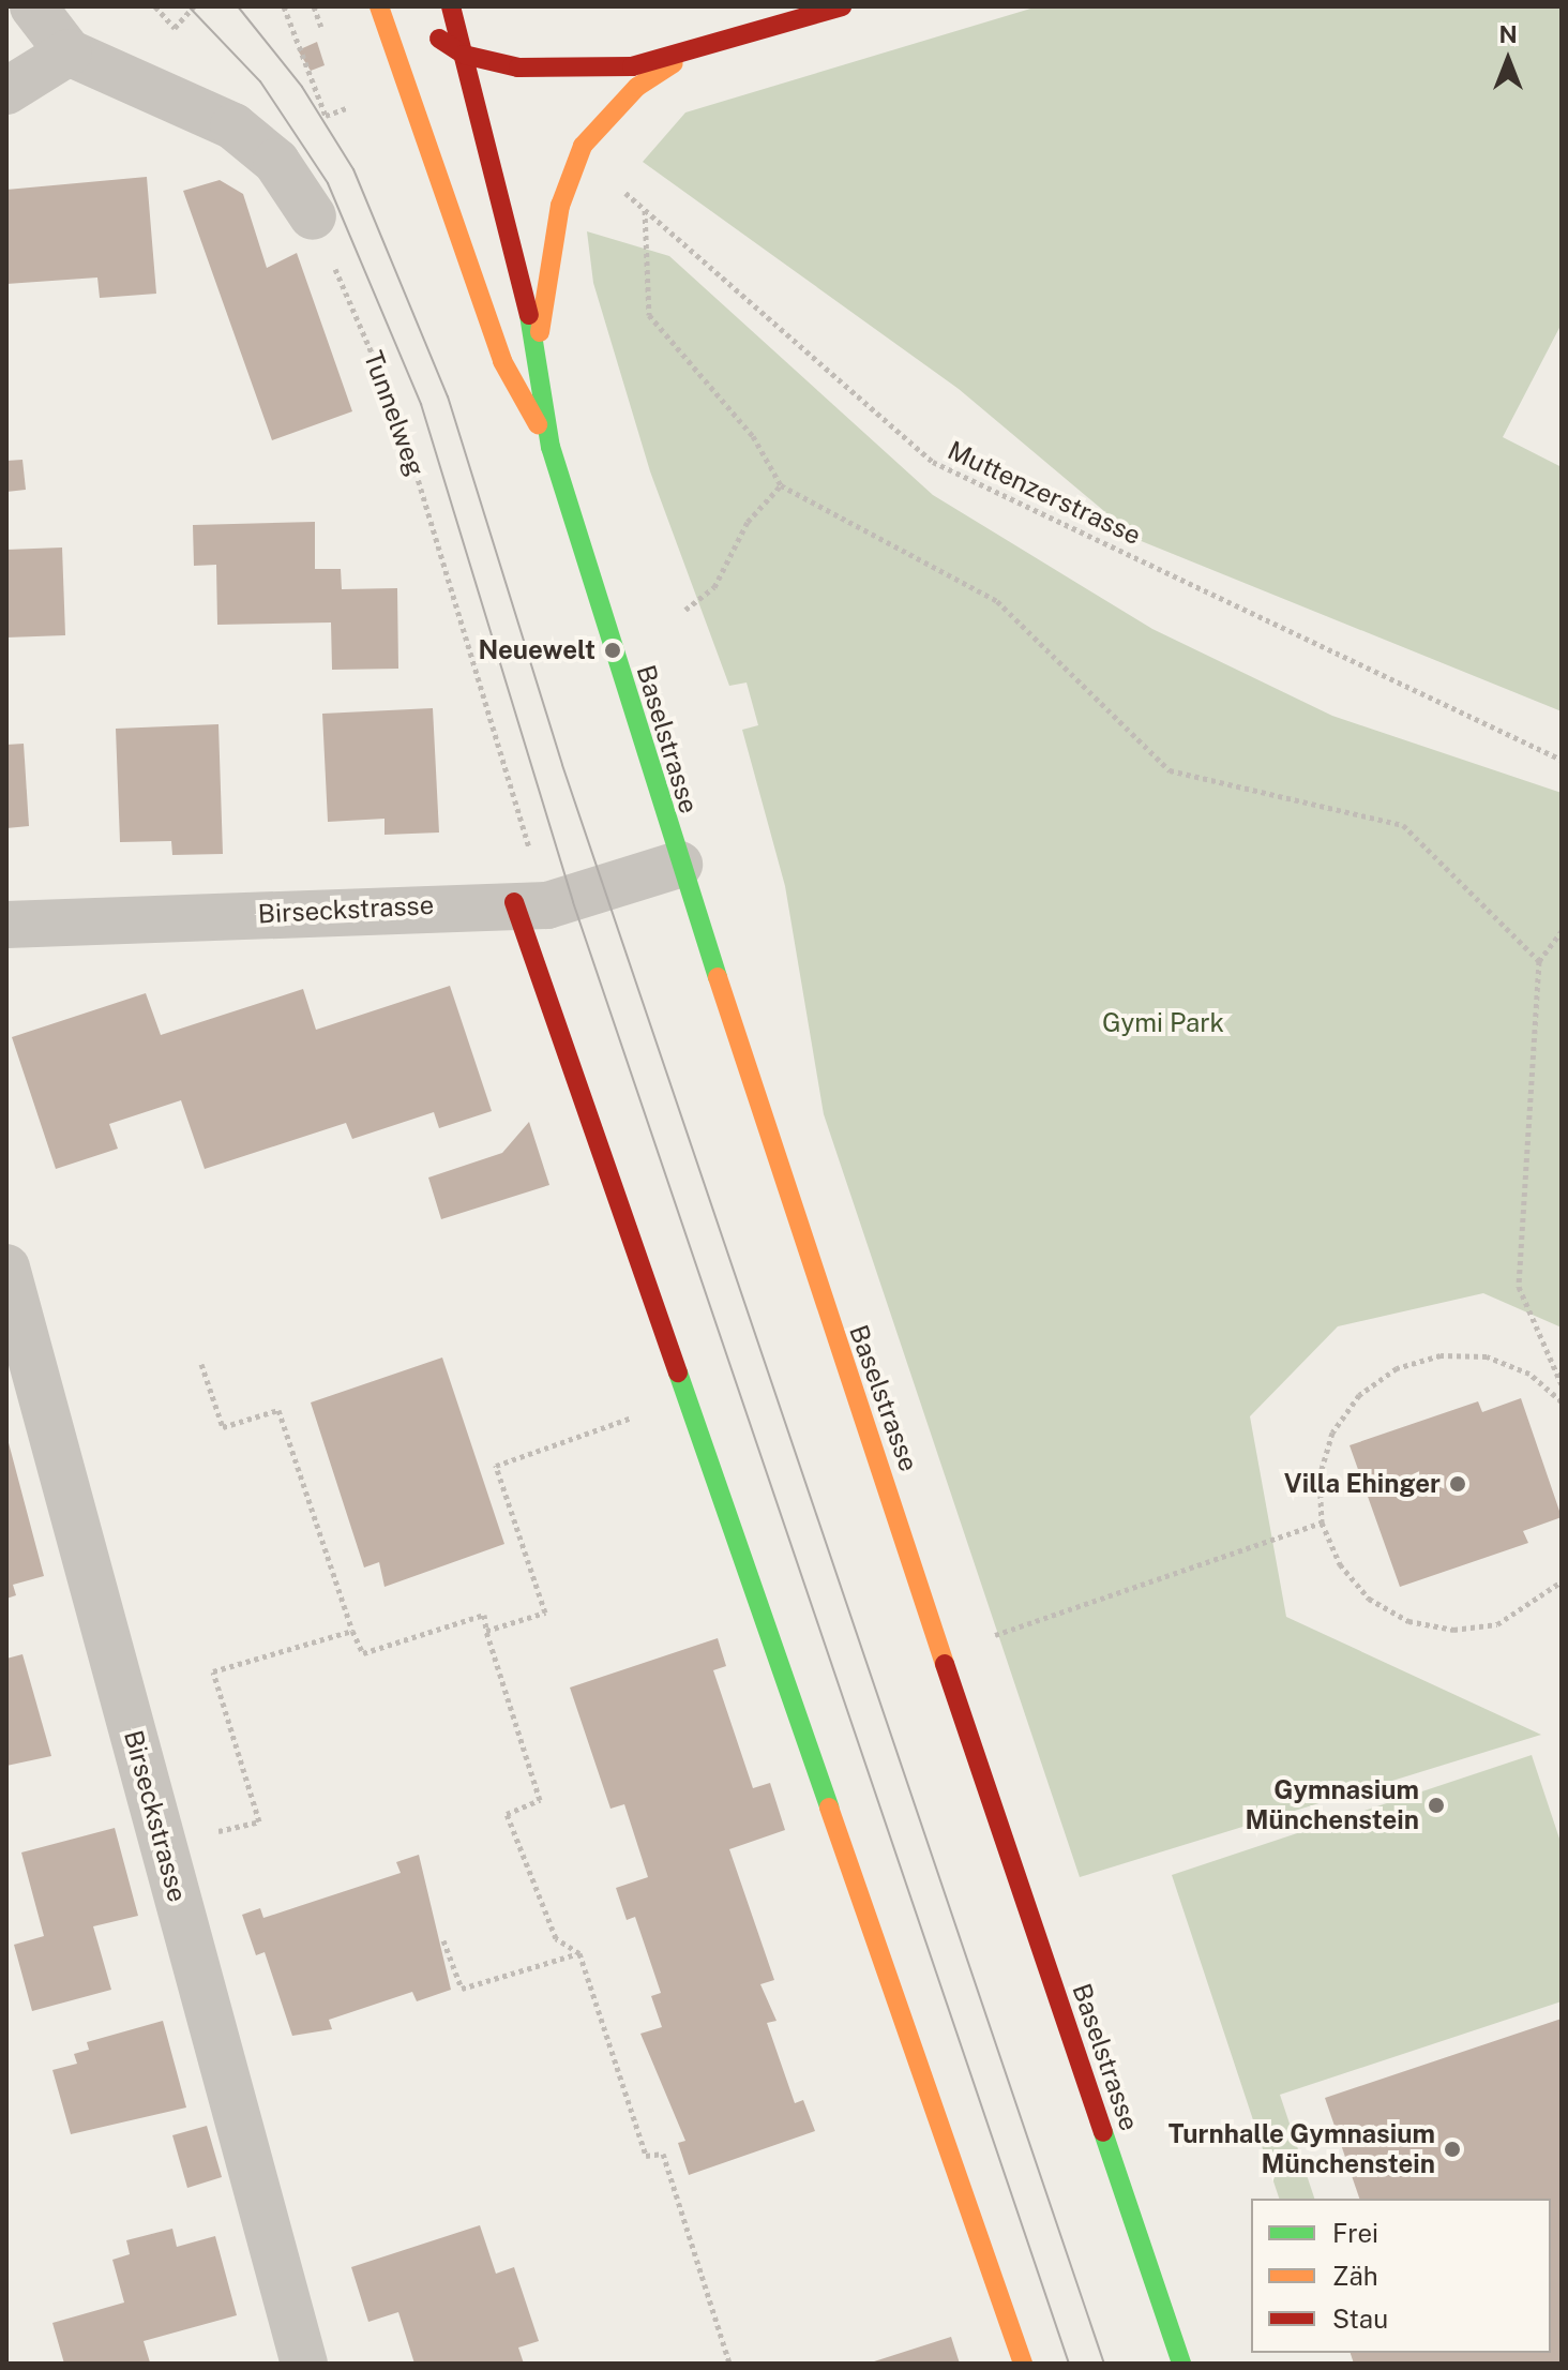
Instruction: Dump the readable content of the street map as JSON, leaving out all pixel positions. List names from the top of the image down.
{
  "streets": {
    "main road": ["Baselstrasse"],
    "street": ["Birseckstrasse"],
    "path": ["Tunnelweg", "Muttenzerstrasse"]
  },
  "crossings": [
    ["Tunnelweg", "Birseckstrasse"],
    ["Baselstrasse", "Birseckstrasse"]
  ],
  "parks": ["Gymi Park"],
  "places": [
    "Neuewelt",
    "Villa Ehinger",
    "Gymnasium Münchenstein",
    "Turnhalle Gymnasium Münchenstein"
  ],
  "legend": ["Frei", "Zäh", "Stau"],
  "north": "top"
}
